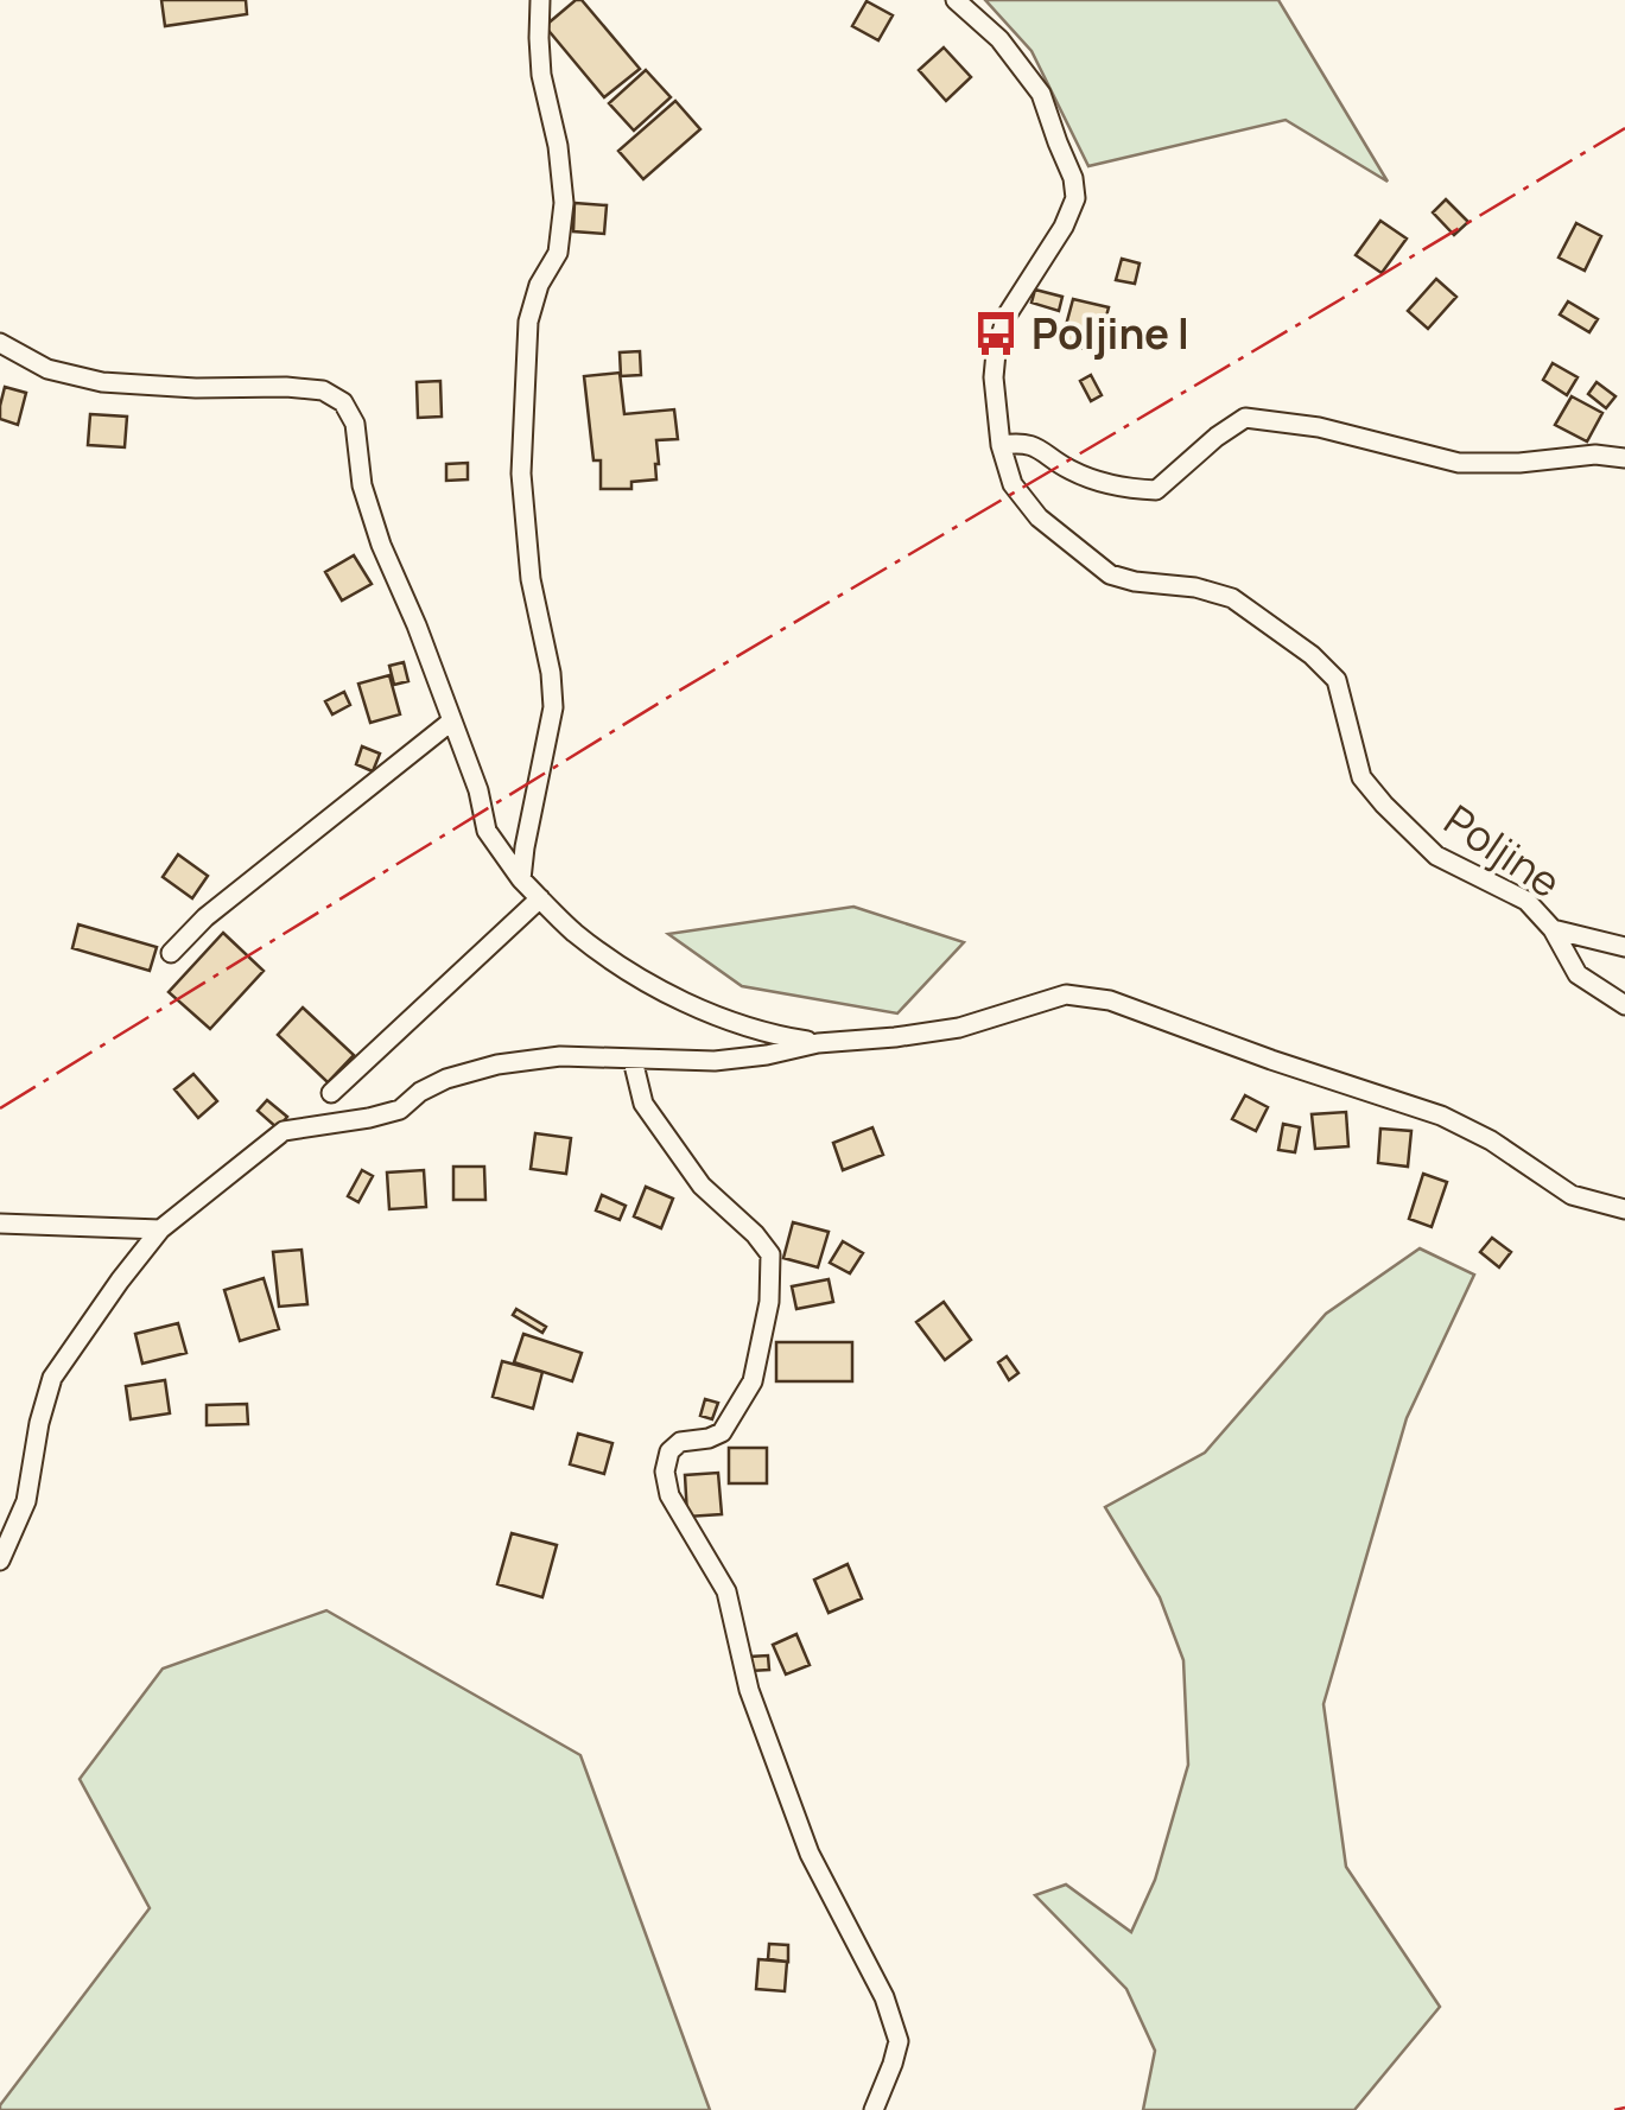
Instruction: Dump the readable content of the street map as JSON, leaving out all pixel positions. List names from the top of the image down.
{
  "streets": {
    "street": ["Poljine"]
  },
  "places": {
    "bus stop": ["Poljine I"]
  }
}
